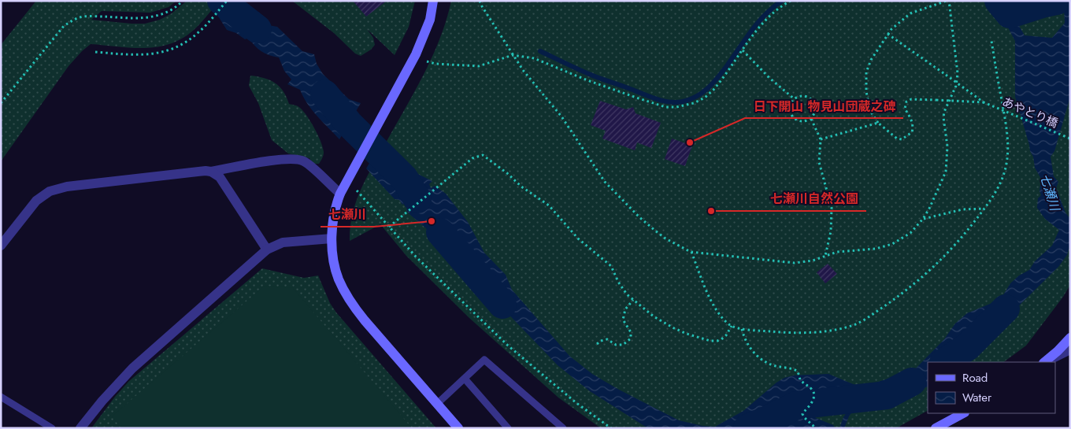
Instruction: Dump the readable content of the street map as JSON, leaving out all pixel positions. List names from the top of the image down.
{
  "streets": {
    "path": ["あやとり橋"]
  },
  "water": ["七瀬川"],
  "places": ["日下開山 物見山団蔵之碑", "七瀬川自然公園", "七瀬川"],
  "legend": ["Road", "Water"]
}
